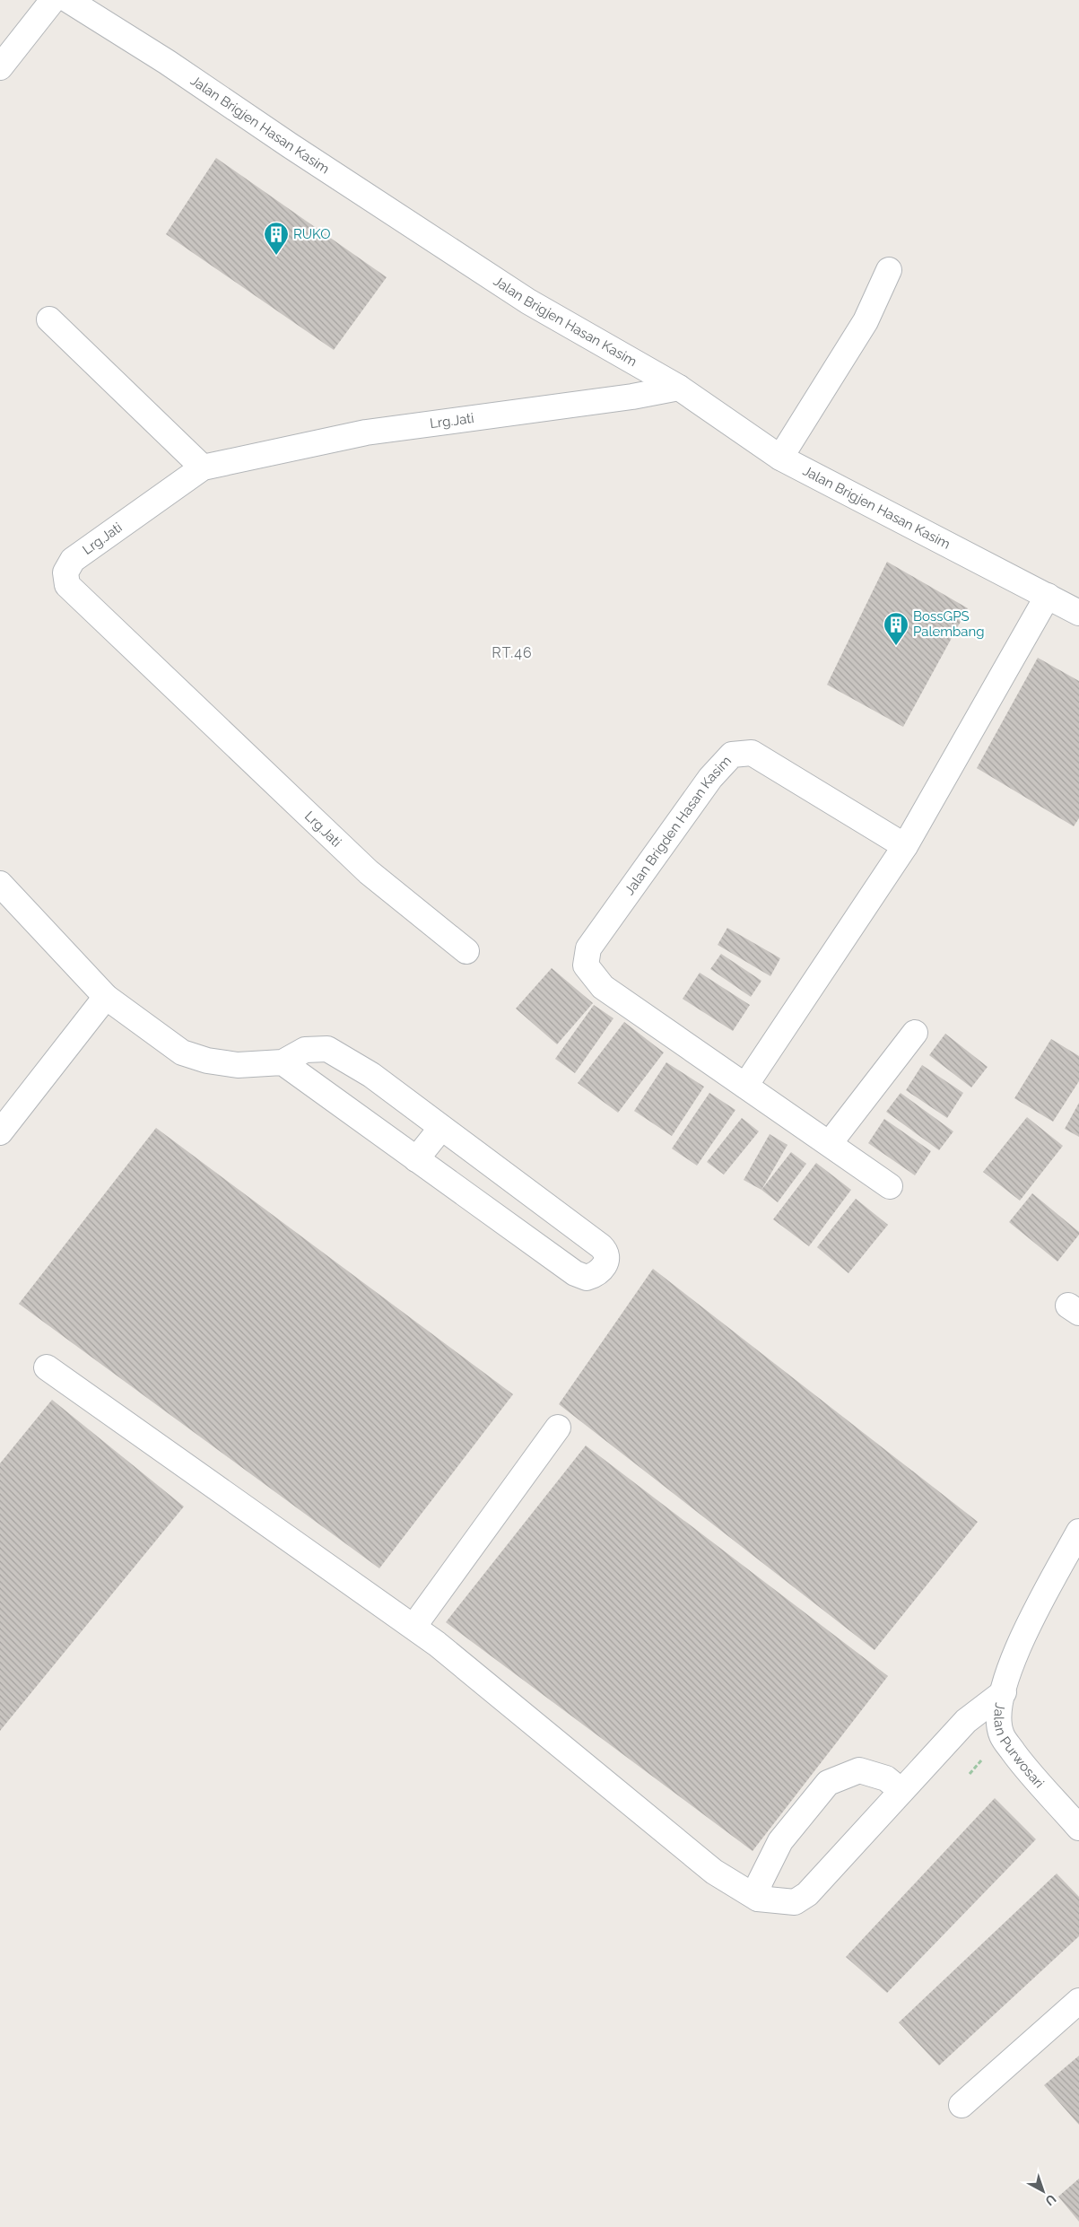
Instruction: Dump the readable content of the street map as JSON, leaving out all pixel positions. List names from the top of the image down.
{
  "streets": {
    "street": [
      "Jalan Brigjen Hasan Kasim",
      "Lrg.Jati",
      "Jalan Brigden Hasan Kasim",
      "Jalan Purwosari"
    ]
  },
  "crossings": [
    ["Jalan Brigjen Hasan Kasim", "Lrg.Jati"]
  ],
  "districts": ["RT.46"],
  "places": {
    "building": ["RUKO", "BossGPS Palembang"]
  },
  "north": "bottom right"
}
